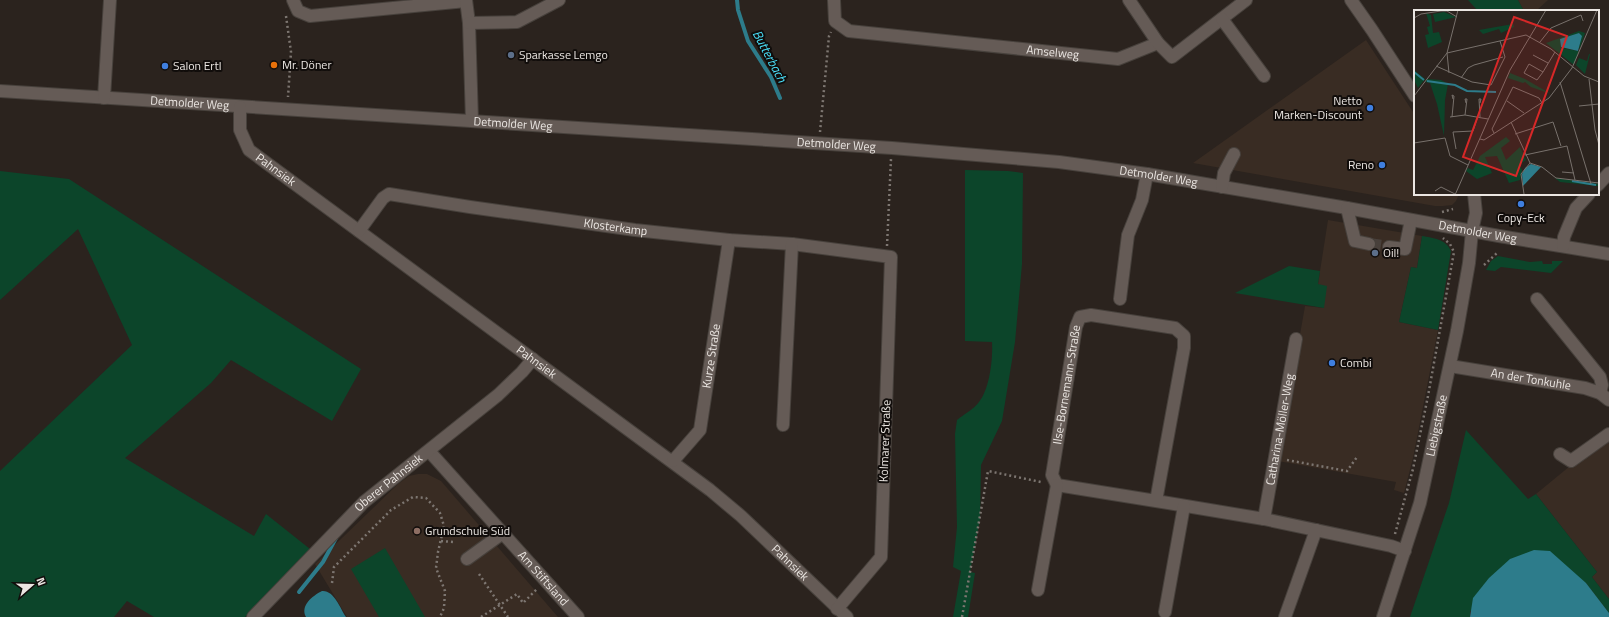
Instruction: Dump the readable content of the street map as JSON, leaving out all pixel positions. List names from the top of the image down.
{
  "streets": {
    "street": [
      "Amselweg",
      "Detmolder Weg",
      "Pahnsiek",
      "Klosterkamp",
      "Kurze Straße",
      "An der Tonkuhle",
      "Ilse-Bornemann-Straße",
      "Liebigstraße",
      "Catharina-Möller-Weg",
      "Kolmarer Straße",
      "Oberer Pahnsiek",
      "Am Stiftsland"
    ]
  },
  "crossings": [
    ["Detmolder Weg", "Pahnsiek"],
    ["Detmolder Weg", "Liebigstraße"],
    ["Pahnsiek", "Klosterkamp"],
    ["Pahnsiek", "Kurze Straße"],
    ["Pahnsiek", "Kolmarer Straße"],
    ["Pahnsiek", "Oberer Pahnsiek"],
    ["Klosterkamp", "Kurze Straße"],
    ["Klosterkamp", "Kolmarer Straße"],
    ["An der Tonkuhle", "Liebigstraße"],
    ["Oberer Pahnsiek", "Am Stiftsland"]
  ],
  "water": ["Butterbach"],
  "places": [
    "Sparkasse Lemgo",
    "Mr. Döner",
    "Salon Ertl",
    "Netto Marken-Discount",
    "Reno",
    "Copy-Eck",
    "Oil!",
    "Combi",
    "Grundschule Süd"
  ],
  "north": "right"
}
